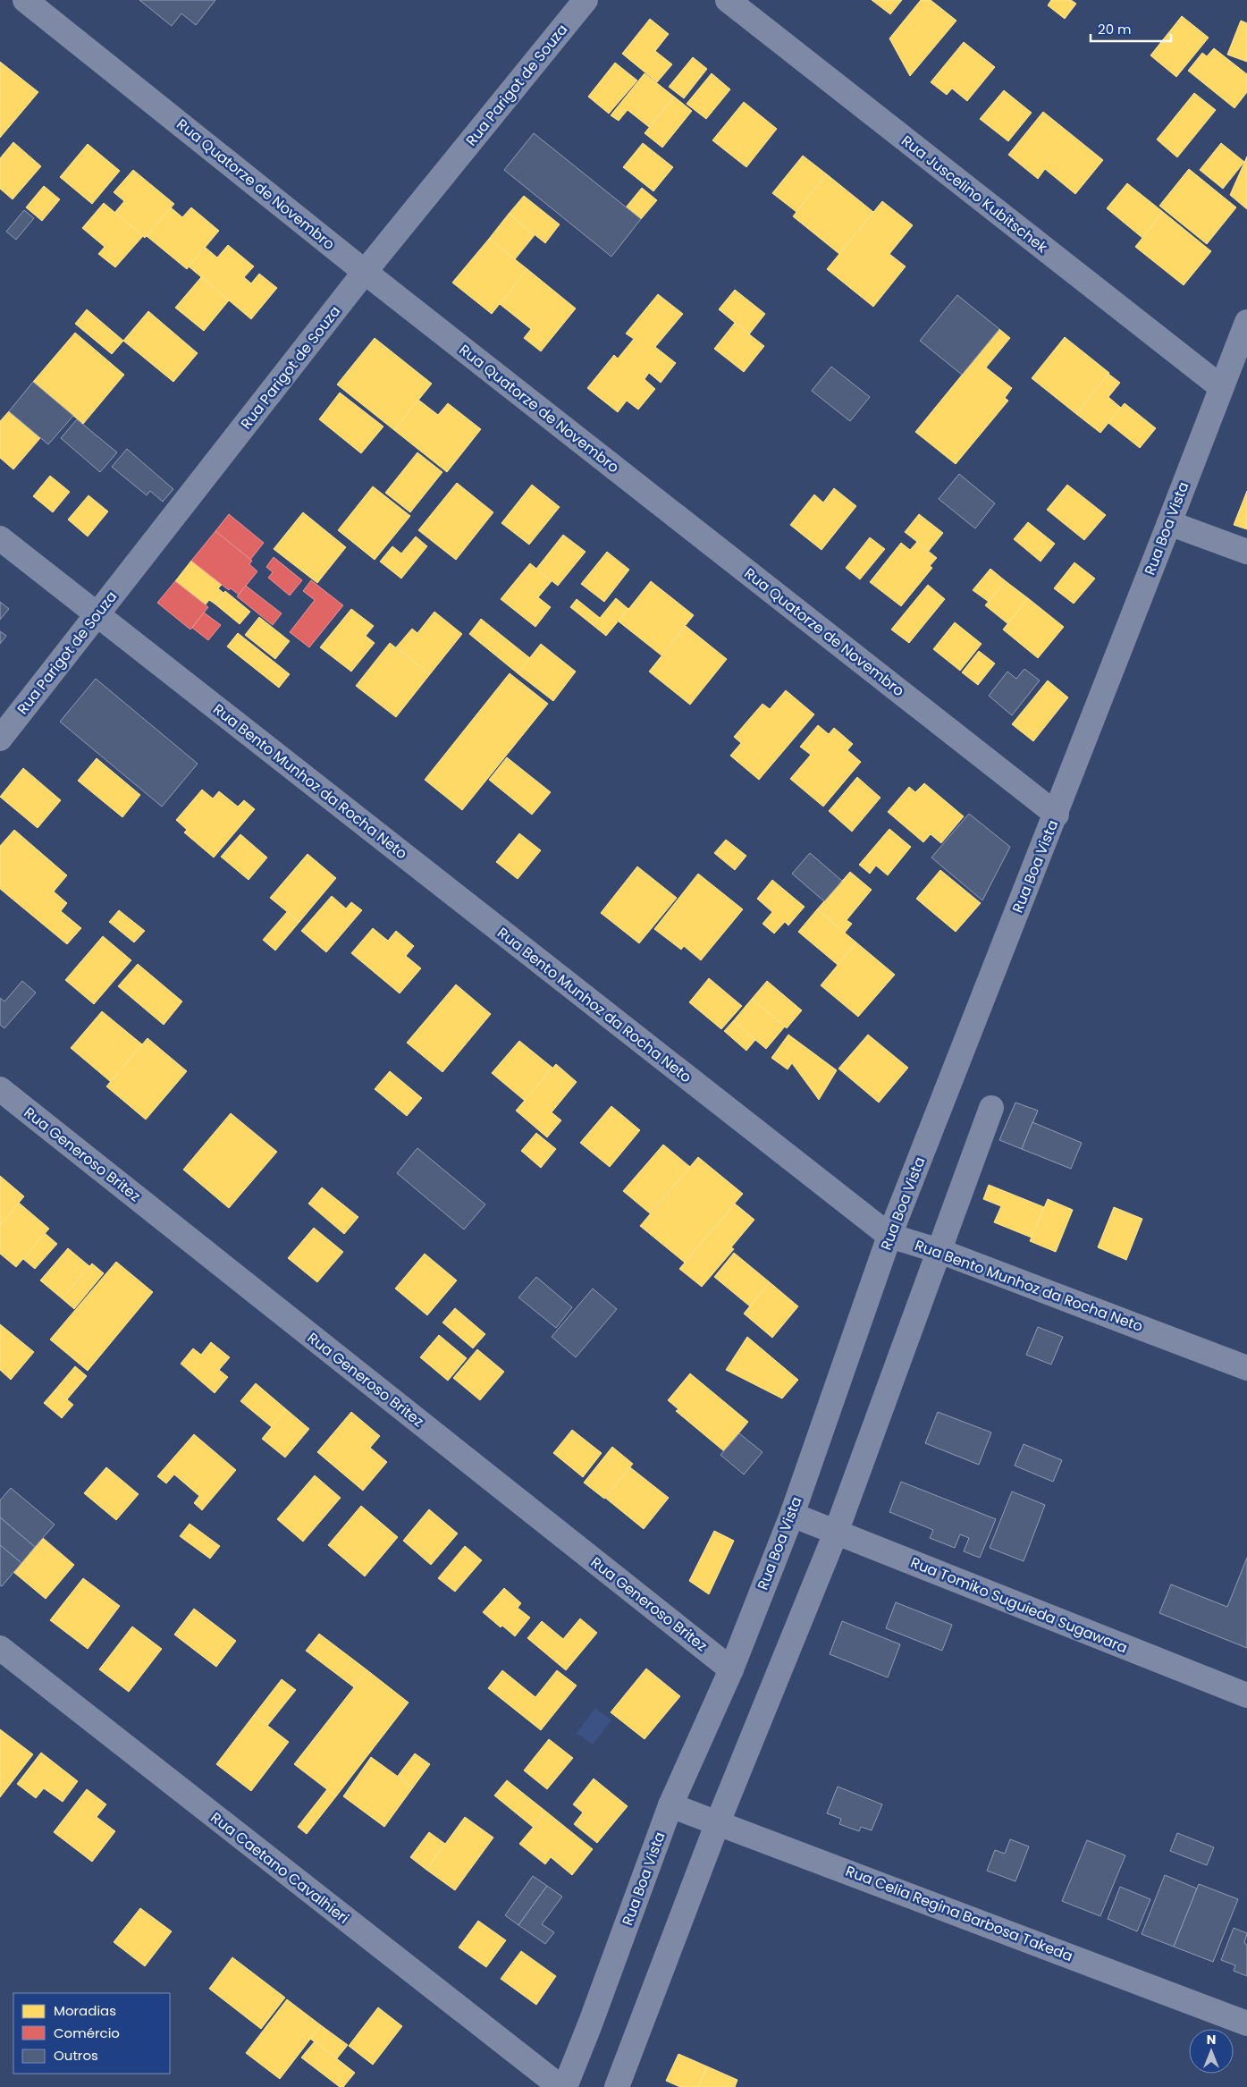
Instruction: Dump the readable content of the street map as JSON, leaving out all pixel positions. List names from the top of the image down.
{
  "streets": {
    "street": [
      "Rua Parigot de Souza",
      "Rua Quatorze de Novembro",
      "Rua Juscelino Kubitschek",
      "Rua Boa Vista",
      "Rua Bento Munhoz da Rocha Neto",
      "Rua Generoso Britez",
      "Rua Tomiko Suguieda Sugawara",
      "Rua Caetano Cavalhieri",
      "Rua Celia Regina Barbosa Takeda"
    ]
  },
  "crossings": [
    ["Rua Parigot de Souza", "Rua Quatorze de Novembro"],
    ["Rua Parigot de Souza", "Rua Bento Munhoz da Rocha Neto"],
    ["Rua Quatorze de Novembro", "Rua Boa Vista"],
    ["Rua Juscelino Kubitschek", "Rua Boa Vista"],
    ["Rua Boa Vista", "Rua Bento Munhoz da Rocha Neto"],
    ["Rua Boa Vista", "Rua Generoso Britez"],
    ["Rua Boa Vista", "Rua Tomiko Suguieda Sugawara"],
    ["Rua Boa Vista", "Rua Celia Regina Barbosa Takeda"]
  ],
  "legend": ["Moradias", "Comércio", "Outros"],
  "scale_bar": "20 m",
  "north": "top"
}
